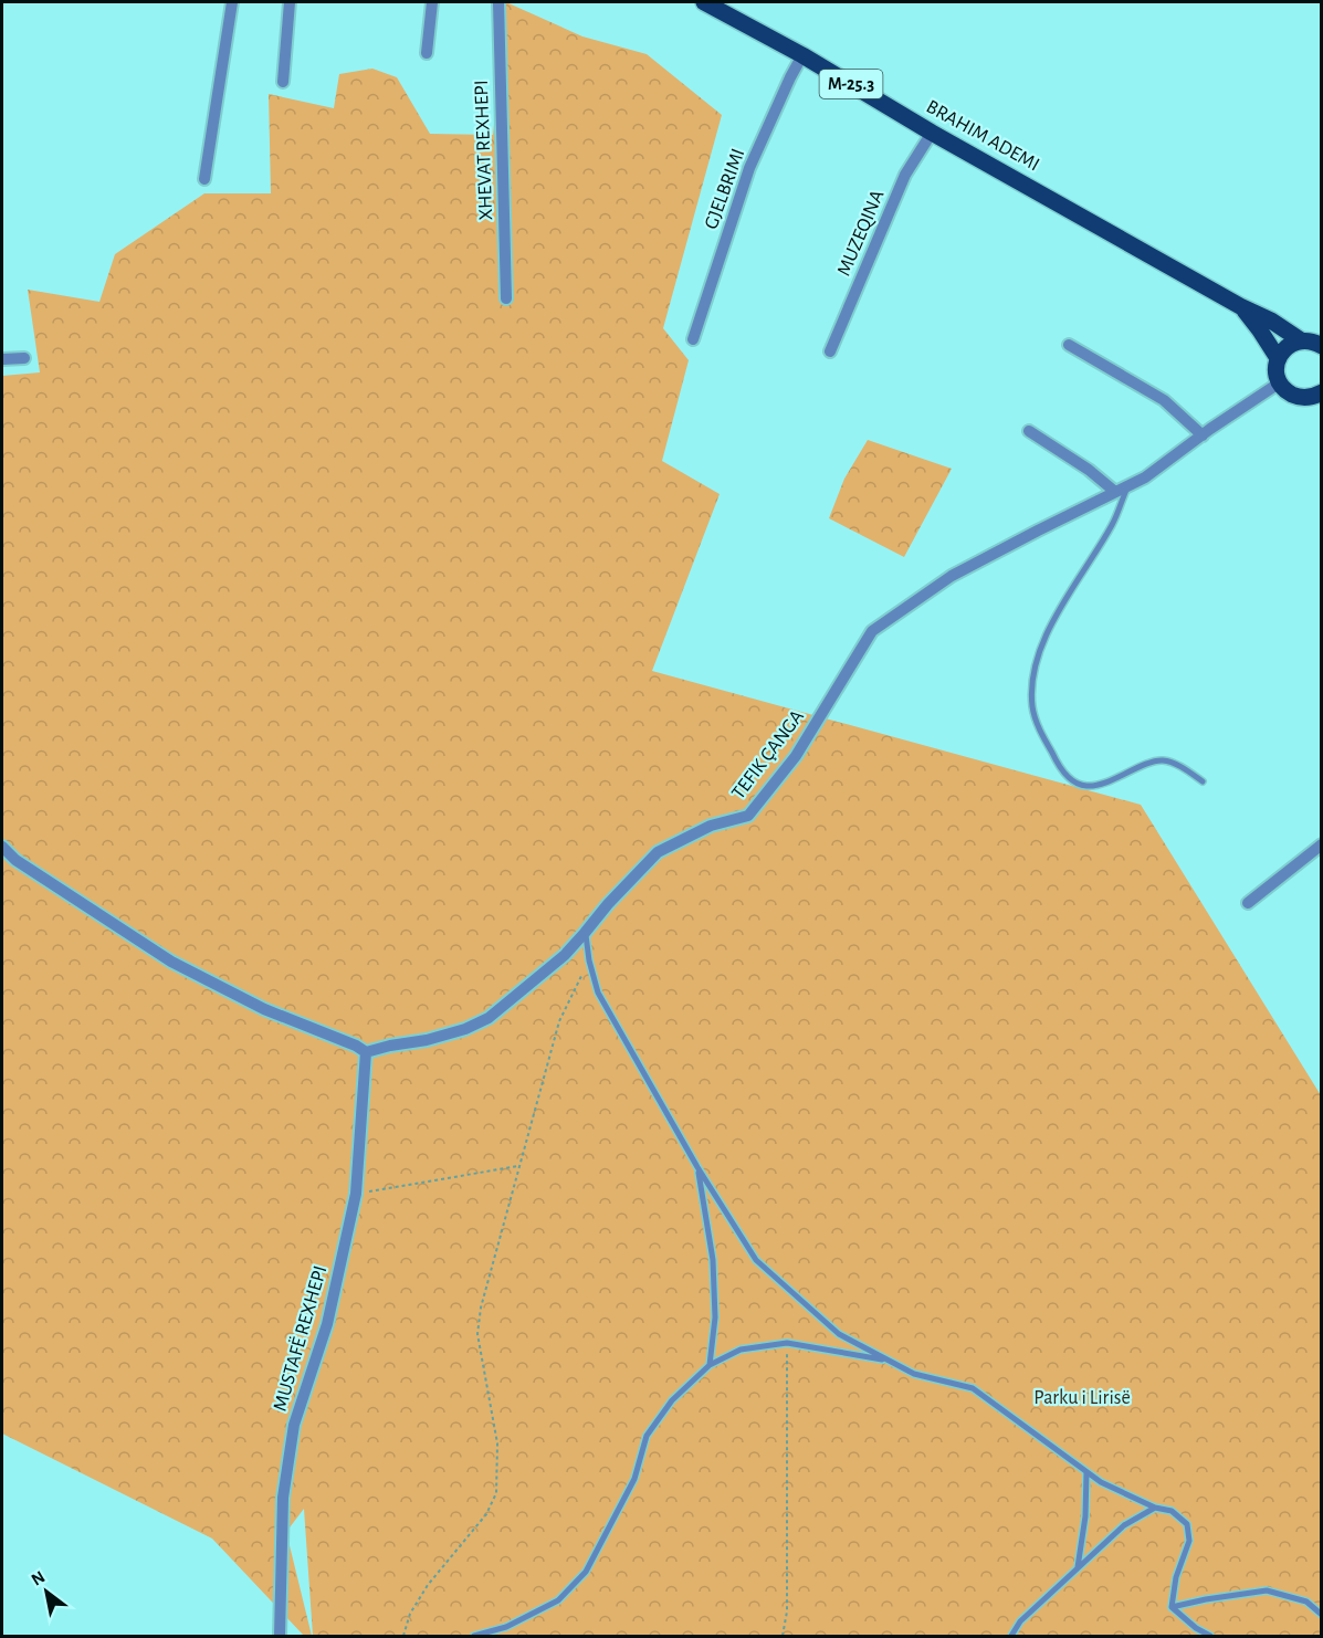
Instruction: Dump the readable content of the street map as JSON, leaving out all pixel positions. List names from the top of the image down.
{
  "streets": {
    "main road": ["M-25.3", "BRAHIM ADEMI"],
    "street": [
      "XHEVAT REXHEPI",
      "GJELBRIMI",
      "MUZEQINA",
      "TEFIK ÇANGA",
      "MUSTAFË REXHEPI"
    ]
  },
  "crossings": [
    ["BRAHIM ADEMI", "GJELBRIMI"],
    ["BRAHIM ADEMI", "MUZEQINA"],
    ["TEFIK ÇANGA", "MUSTAFË REXHEPI"]
  ],
  "parks": ["Parku i Lirisë"],
  "north": "top left"
}
